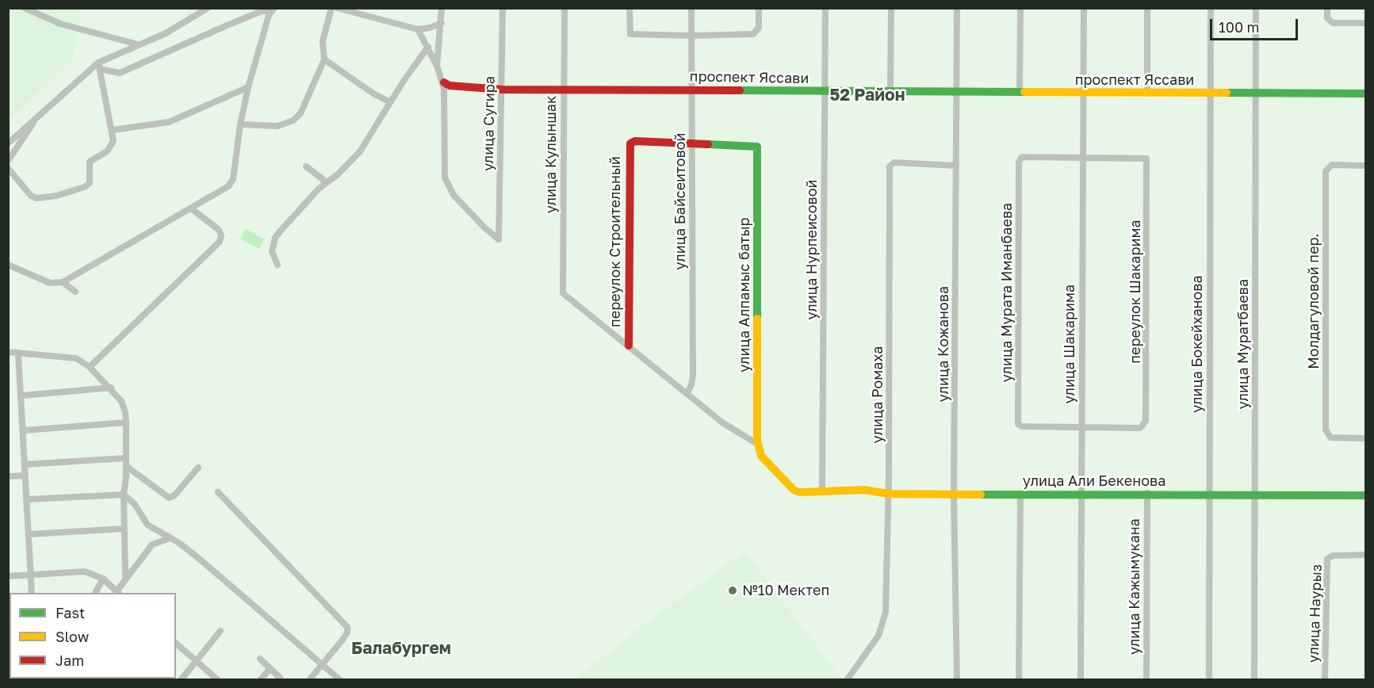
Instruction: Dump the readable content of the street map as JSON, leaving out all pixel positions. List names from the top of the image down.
{
  "streets": {
    "street": [
      "проспект Яссави",
      "улица Сугира",
      "улица Кулыншак",
      "улица Байсеитовой",
      "переулок Строительный",
      "улица Нурпеисовой",
      "переулок Шакарима",
      "улица Мурата Иманбаева",
      "улица Алпамыс батыр",
      "Молдагуловой пер.",
      "улица Кожанова",
      "улица Шакарима",
      "улица Бокейханова",
      "улица Муратбаева",
      "улица Ромаха",
      "улица Али Бекенова",
      "улица Кажымукана",
      "улица Наурыз"
    ]
  },
  "crossings": [
    ["проспект Яссави", "улица Сугира"],
    ["проспект Яссави", "улица Кулыншак"],
    ["проспект Яссави", "улица Байсеитовой"],
    ["проспект Яссави", "улица Нурпеисовой"],
    ["проспект Яссави", "улица Кожанова"],
    ["проспект Яссави", "улица Шакарима"],
    ["проспект Яссави", "улица Бокейханова"],
    ["проспект Яссави", "улица Муратбаева"],
    ["улица Кулыншак", "переулок Строительный"],
    ["улица Байсеитовой", "переулок Строительный"],
    ["улица Байсеитовой", "улица Алпамыс батыр"],
    ["переулок Строительный", "улица Алпамыс батыр"],
    ["улица Нурпеисовой", "улица Али Бекенова"],
    ["переулок Шакарима", "улица Мурата Иманбаева"],
    ["переулок Шакарима", "улица Шакарима"],
    ["улица Мурата Иманбаева", "улица Шакарима"],
    ["улица Алпамыс батыр", "улица Али Бекенова"],
    ["улица Кожанова", "улица Ромаха"],
    ["улица Кожанова", "улица Али Бекенова"],
    ["улица Шакарима", "улица Али Бекенова"],
    ["улица Бокейханова", "улица Али Бекенова"],
    ["улица Муратбаева", "улица Али Бекенова"],
    ["улица Ромаха", "улица Али Бекенова"],
    ["улица Али Бекенова", "улица Кажымукана"]
  ],
  "districts": ["52 Район", "Балабургем"],
  "places": ["№10 Мектеп"],
  "legend": ["Fast", "Slow", "Jam"],
  "scale_bar": "100 m"
}
